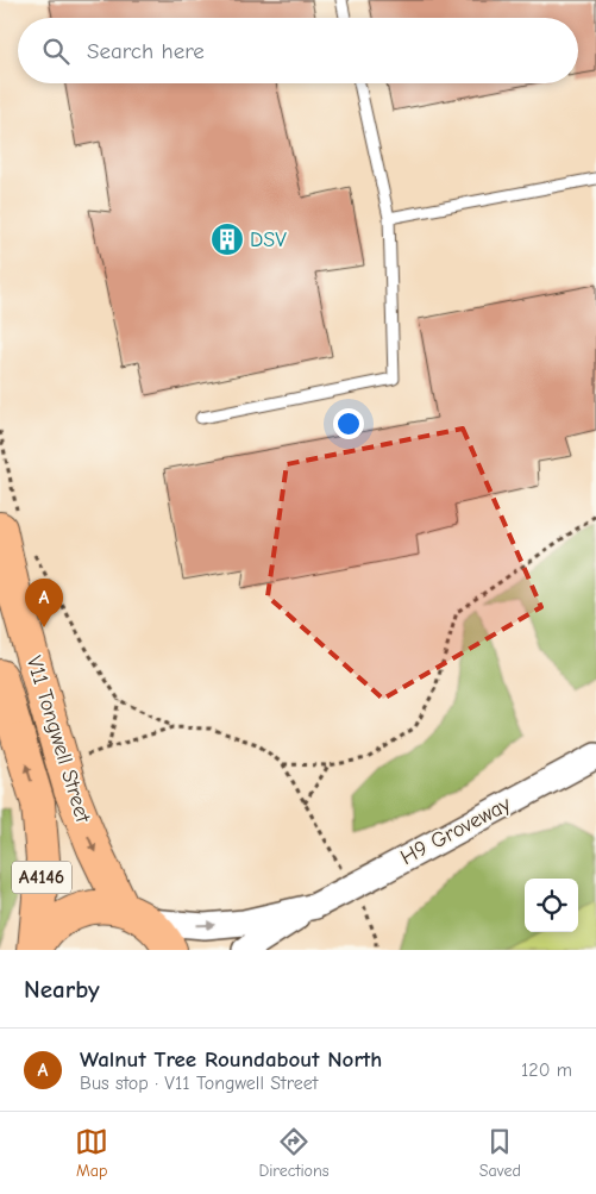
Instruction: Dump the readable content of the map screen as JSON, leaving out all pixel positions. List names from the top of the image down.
{
  "streets": {
    "highway": ["V11 Tongwell Street", "A4146"],
    "street": ["H9 Groveway"]
  },
  "crossings": [
    ["V11 Tongwell Street", "H9 Groveway"],
    ["V11 Tongwell Street", "A4146"],
    ["H9 Groveway", "A4146"]
  ],
  "places": {
    "building": ["DSV"]
  },
  "page": {
    "search": "Search here",
    "pins": "A",
    "heading": "Nearby",
    "list": [
      {
        "mark": "A",
        "name": "Walnut Tree Roundabout North",
        "note": "Bus stop · V11 Tongwell Street",
        "value": "120 m"
      }
    ],
    "nav": ["Map", "Directions", "Saved"]
  }
}
